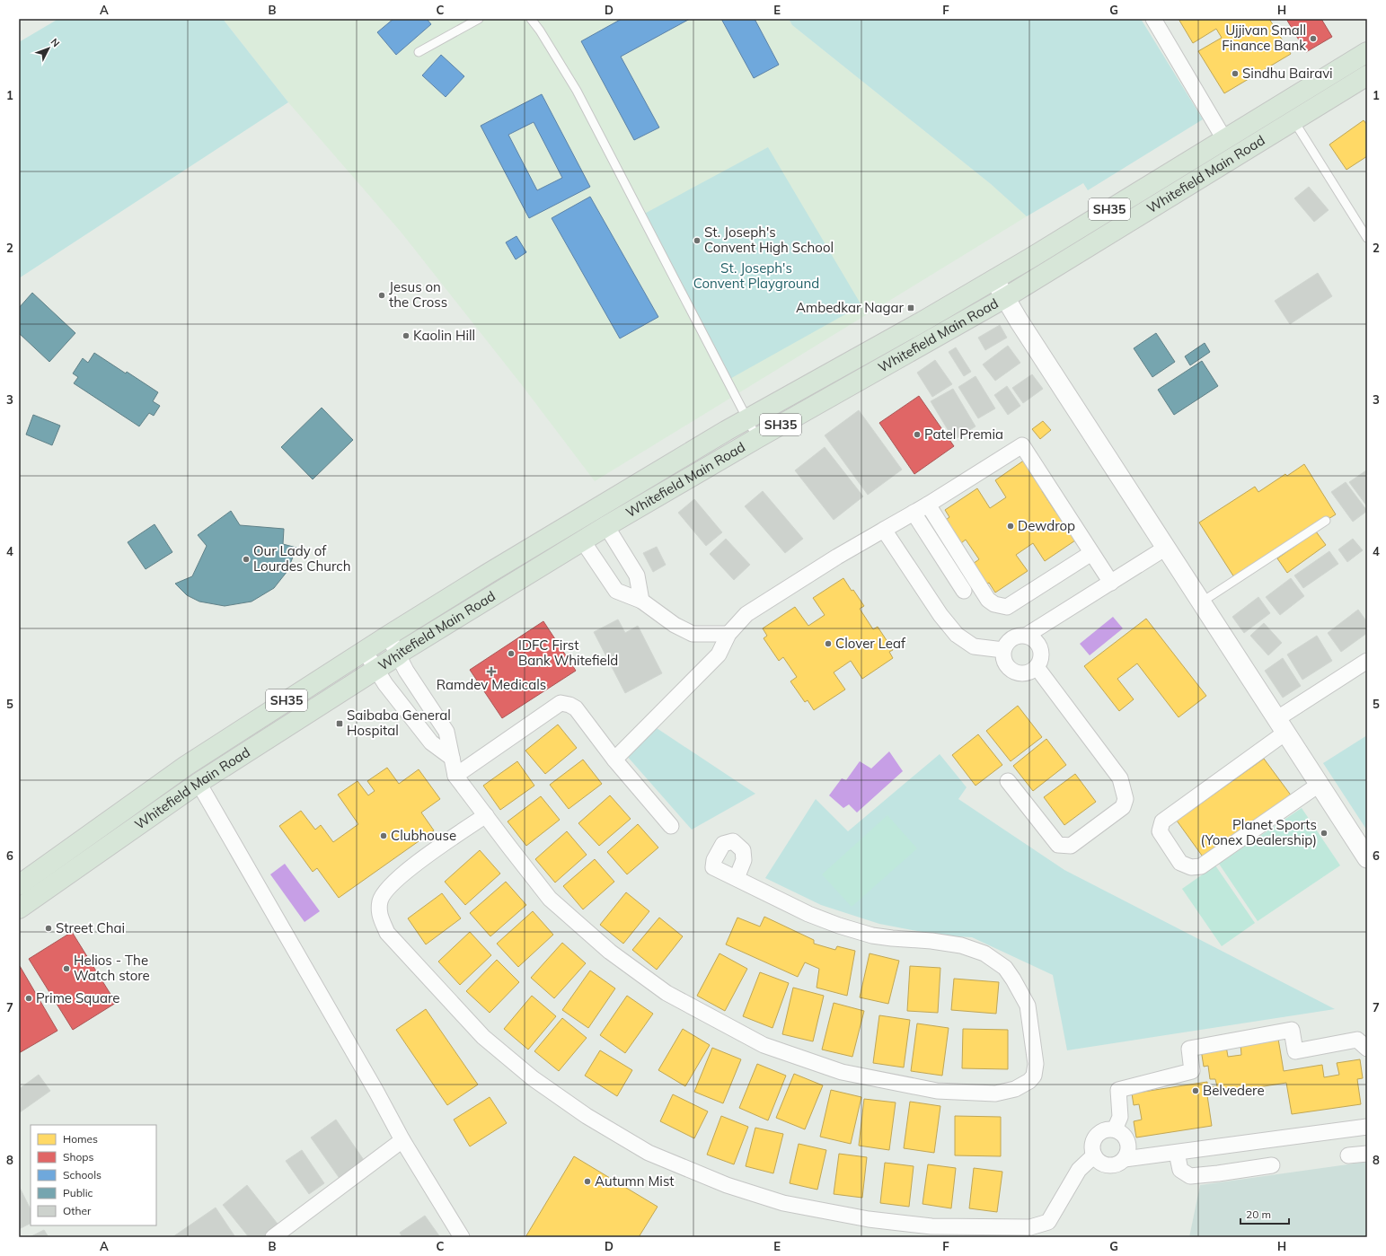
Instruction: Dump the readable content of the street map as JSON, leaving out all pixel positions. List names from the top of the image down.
{
  "streets": {
    "main road": ["Whitefield Main Road", "SH35"]
  },
  "parks": ["St. Joseph's Convent Playground"],
  "places": {
    "other": [
      "Ujjivan Small Finance Bank",
      "Sindhu Bairavi",
      "St. Joseph's Convent High School",
      "Jesus on the Cross",
      "Kaolin Hill",
      "Patel Premia",
      "Dewdrop",
      "Our Lady of Lourdes Church",
      "Clover Leaf",
      "IDFC First Bank Whitefield",
      "Planet Sports (Yonex Dealership)",
      "Clubhouse",
      "Street Chai",
      "Helios - The Watch store",
      "Prime Square",
      "Belvedere",
      "Autumn Mist"
    ],
    "transit": ["Ambedkar Nagar", "Saibaba General Hospital"],
    "health": ["Ramdev Medicals"]
  },
  "legend": [
    "Homes",
    "Shops",
    "Schools",
    "Public",
    "Other"
  ],
  "scale_bar": "20 m",
  "north": "top right",
  "grid": {
    "columns": [
      "A",
      "B",
      "C",
      "D",
      "E",
      "F",
      "G",
      "H"
    ],
    "rows": [
      "1",
      "2",
      "3",
      "4",
      "5",
      "6",
      "7",
      "8"
    ]
  }
}
